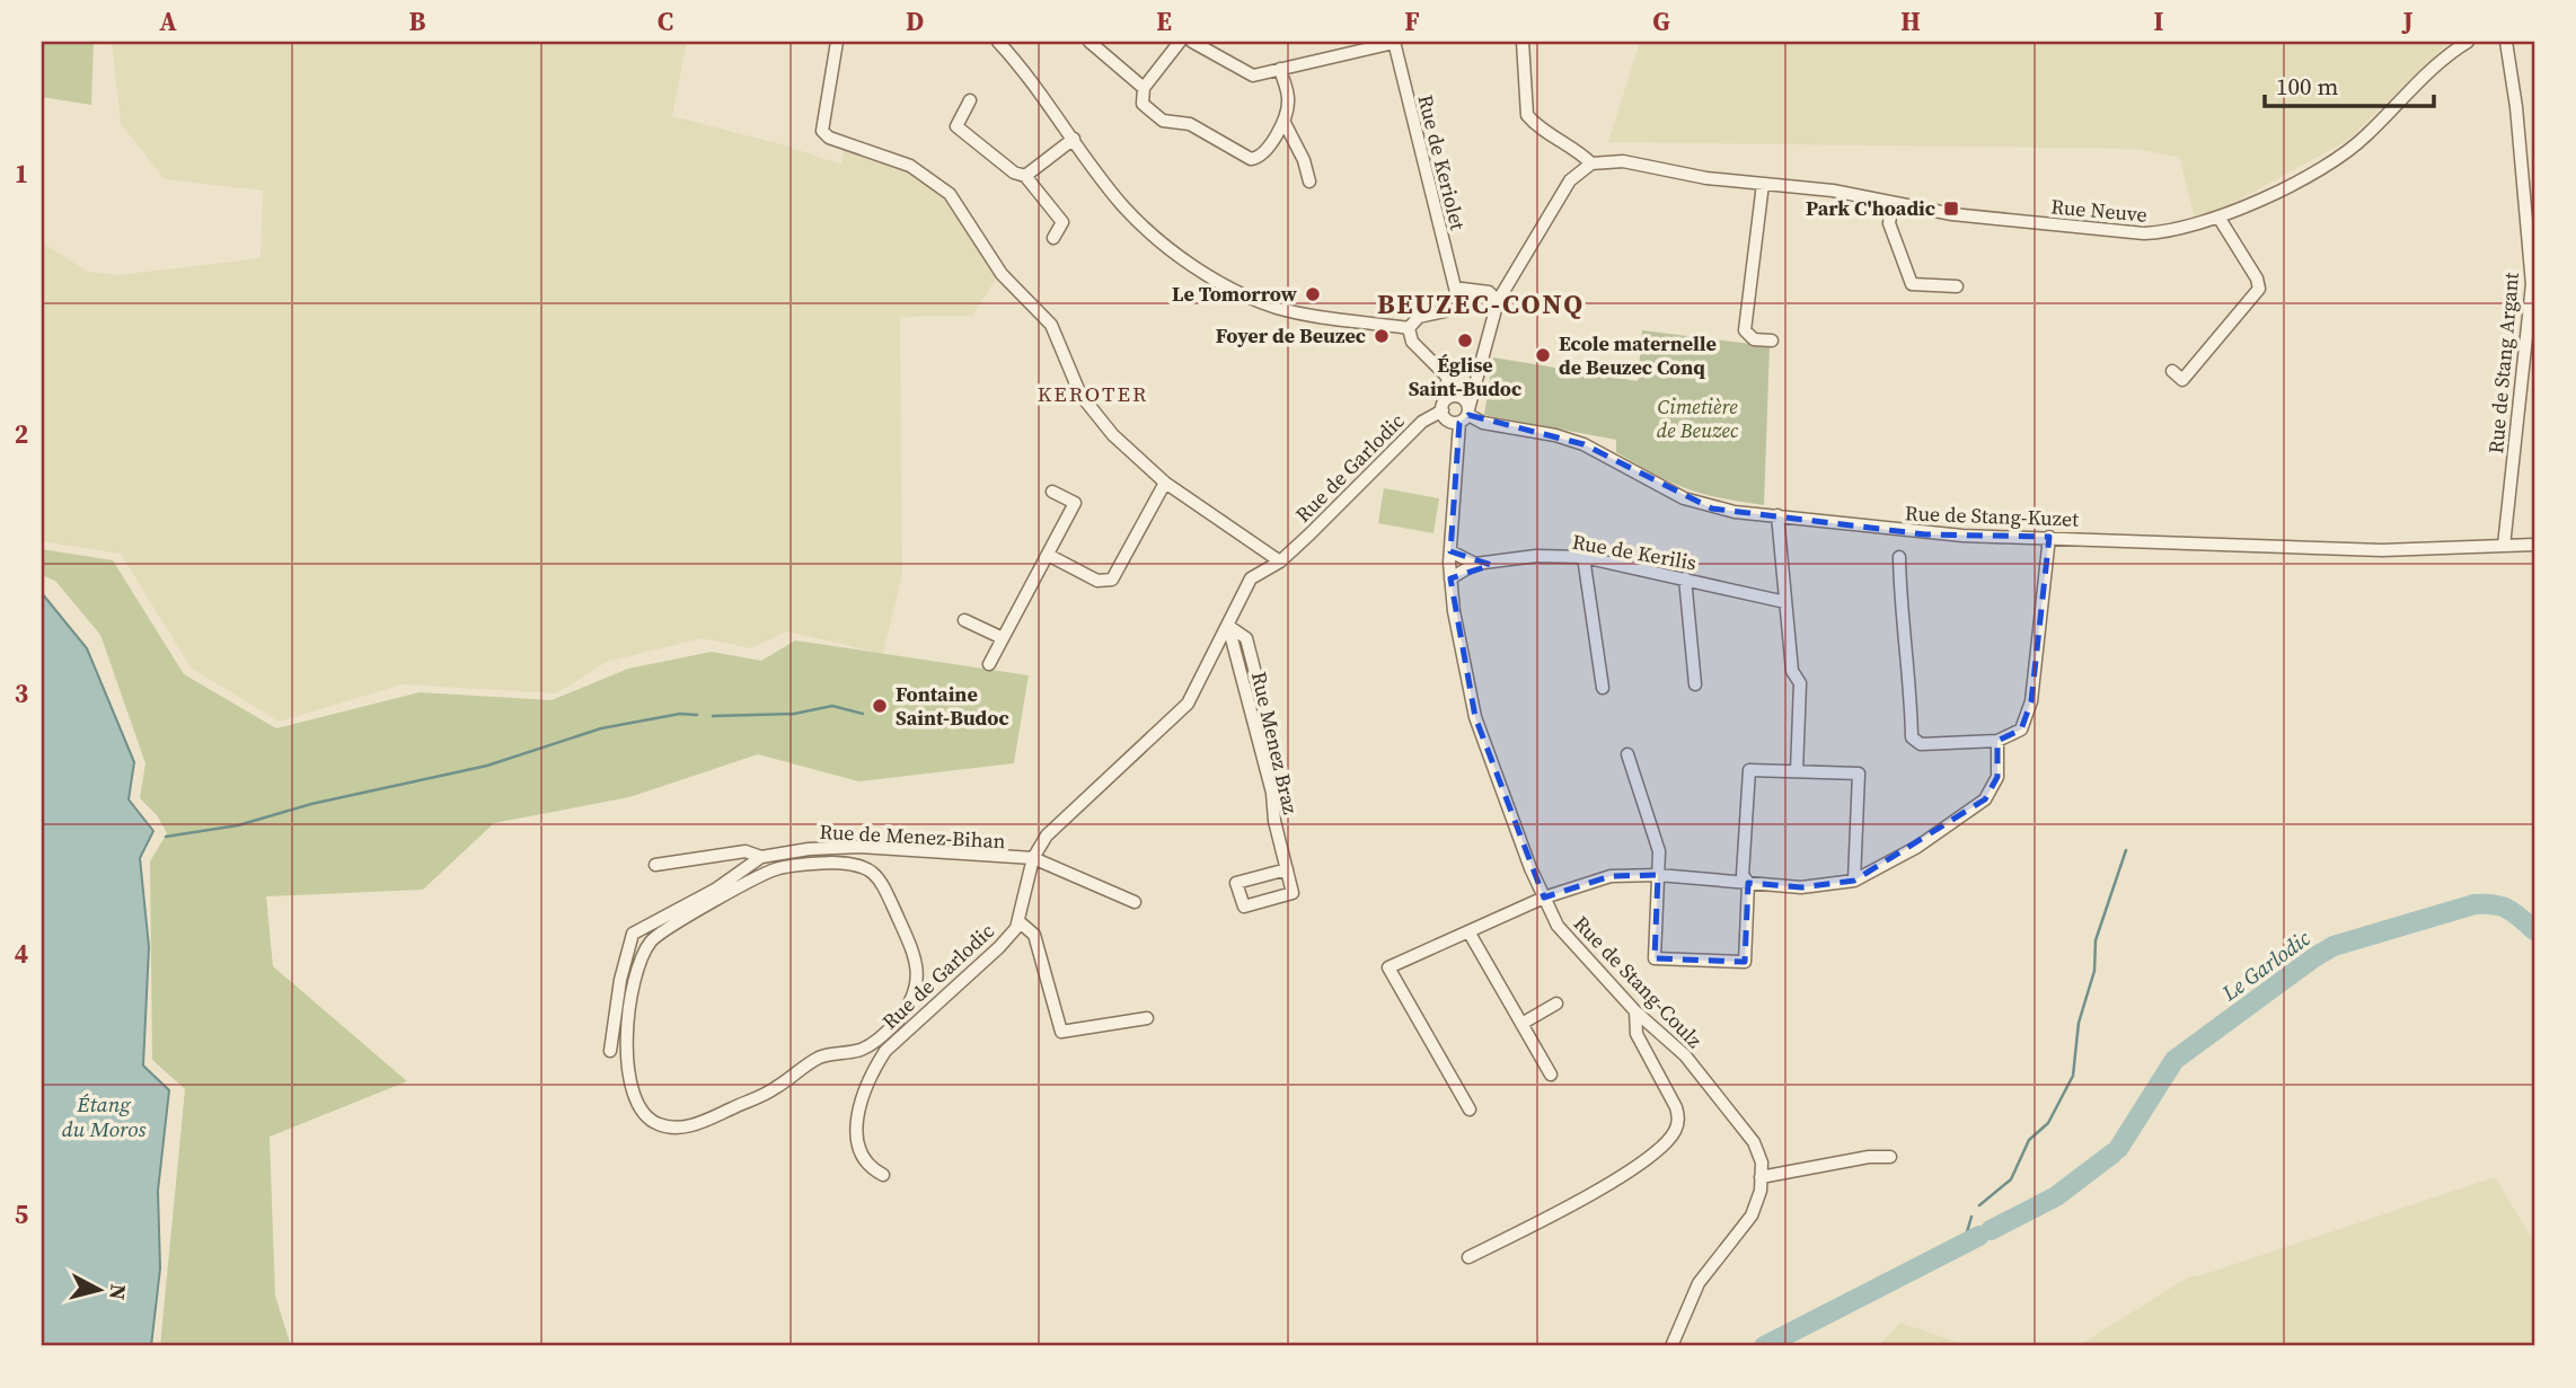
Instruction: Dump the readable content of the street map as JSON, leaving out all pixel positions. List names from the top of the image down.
{
  "streets": {
    "street": [
      "Rue de Keriolet",
      "Rue Neuve",
      "Rue de Stang Argant",
      "Rue de Garlodic",
      "Rue de Stang-Kuzet",
      "Rue de Kerilis",
      "Rue Menez Braz",
      "Rue de Menez-Bihan",
      "Rue de Stang-Coulz"
    ]
  },
  "crossings": [
    ["Rue de Stang Argant", "Rue de Stang-Kuzet"],
    ["Rue de Garlodic", "Rue Menez Braz"],
    ["Rue de Garlodic", "Rue de Menez-Bihan"],
    ["Rue de Stang-Kuzet", "Rue de Stang-Coulz"],
    ["Rue de Kerilis", "Rue de Stang-Coulz"]
  ],
  "districts": ["BEUZEC-CONQ", "KEROTER"],
  "water": ["Le Garlodic", "Étang du Moros"],
  "parks": ["Cimetière de Beuzec"],
  "places": {
    "transit": ["Park C'hoadic"],
    "other": [
      "Le Tomorrow",
      "Foyer de Beuzec",
      "Église Saint-Budoc",
      "Ecole maternelle de Beuzec Conq",
      "Fontaine Saint-Budoc"
    ]
  },
  "scale_bar": "100 m",
  "north": "right",
  "grid": {
    "columns": [
      "A",
      "B",
      "C",
      "D",
      "E",
      "F",
      "G",
      "H",
      "I",
      "J"
    ],
    "rows": [
      "1",
      "2",
      "3",
      "4",
      "5"
    ]
  }
}
